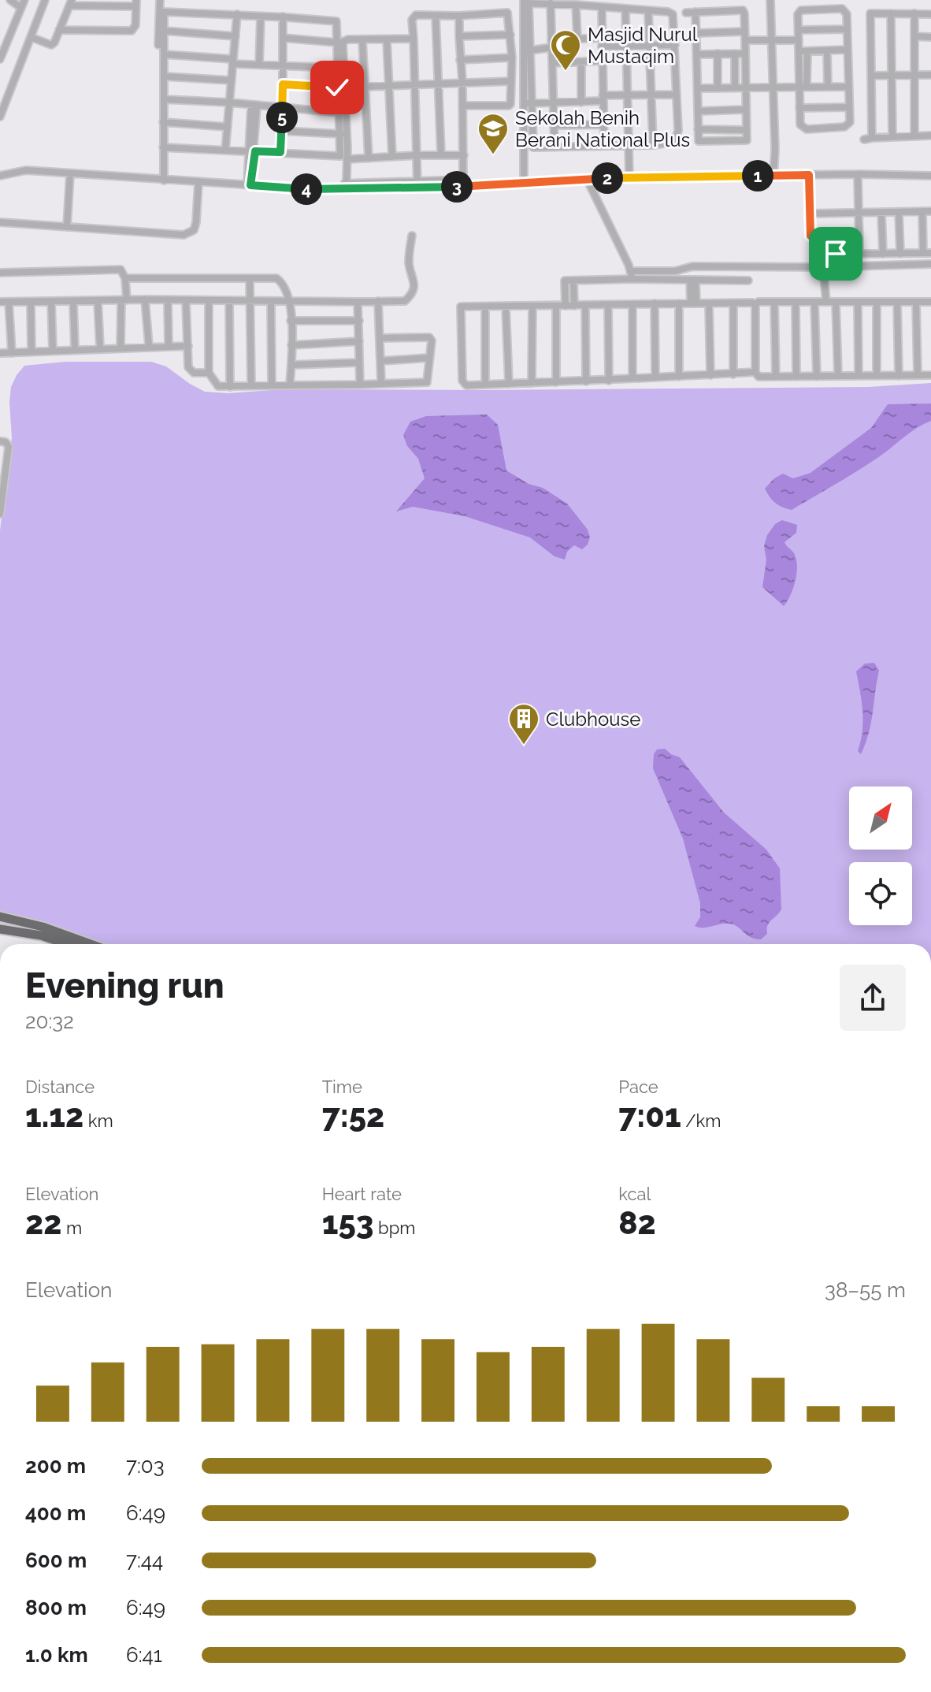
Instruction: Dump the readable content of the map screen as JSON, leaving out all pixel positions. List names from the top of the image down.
{
  "places": {
    "mosque": ["Masjid Nurul Mustaqim"],
    "school or university": ["Sekolah Benih Berani National Plus"],
    "building": ["Clubhouse"]
  },
  "north": "top right",
  "page": {
    "pins": [
      "5",
      "1",
      "2",
      "3",
      "4"
    ],
    "heading": ["Evening run", "20:32"],
    "stats": [
      ["Distance", "1.12 km"],
      ["Time", "7:52"],
      ["Pace", "7:01 /km"],
      ["Elevation", "22 m"],
      ["Heart rate", "153 bpm"],
      ["kcal", "82"]
    ],
    "chart": ["Elevation", "38–55 m"],
    "list": [
      {
        "name": "200 m",
        "note": "7:03"
      },
      {
        "name": "400 m",
        "note": "6:49"
      },
      {
        "name": "600 m",
        "note": "7:44"
      },
      {
        "name": "800 m",
        "note": "6:49"
      },
      {
        "name": "1.0 km",
        "note": "6:41"
      }
    ]
  }
}
